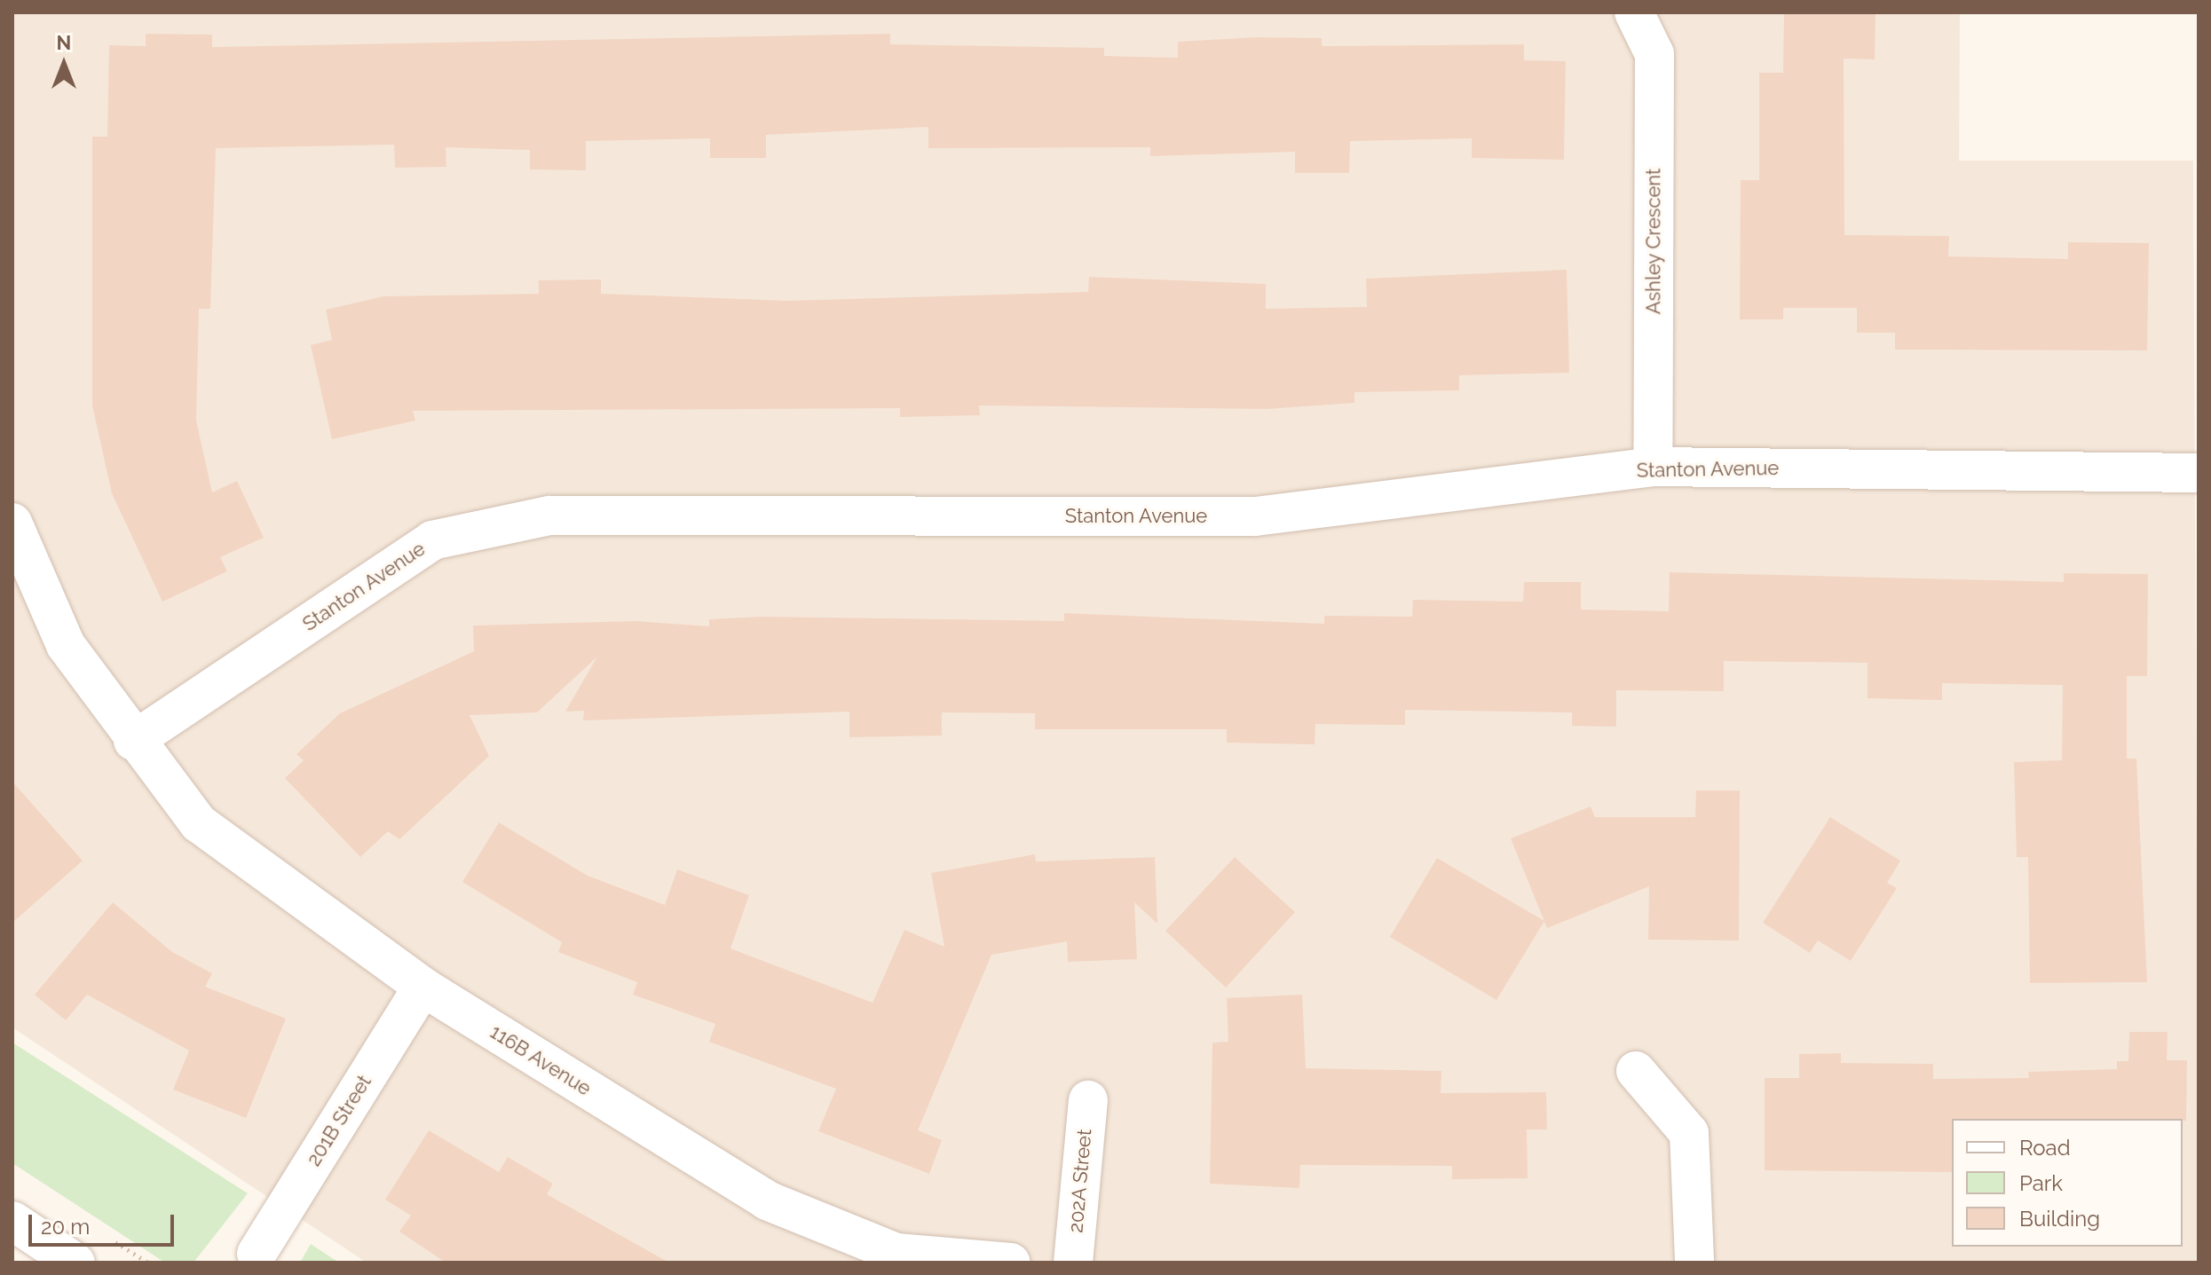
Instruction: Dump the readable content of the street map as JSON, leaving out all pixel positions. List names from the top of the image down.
{
  "streets": {
    "street": [
      "Ashley Crescent",
      "Stanton Avenue",
      "116B Avenue",
      "201B Street",
      "202A Street"
    ]
  },
  "crossings": [
    ["Ashley Crescent", "Stanton Avenue"],
    ["Stanton Avenue", "116B Avenue"],
    ["116B Avenue", "201B Street"]
  ],
  "legend": ["Road", "Park", "Building"],
  "scale_bar": "20 m",
  "north": "top"
}
